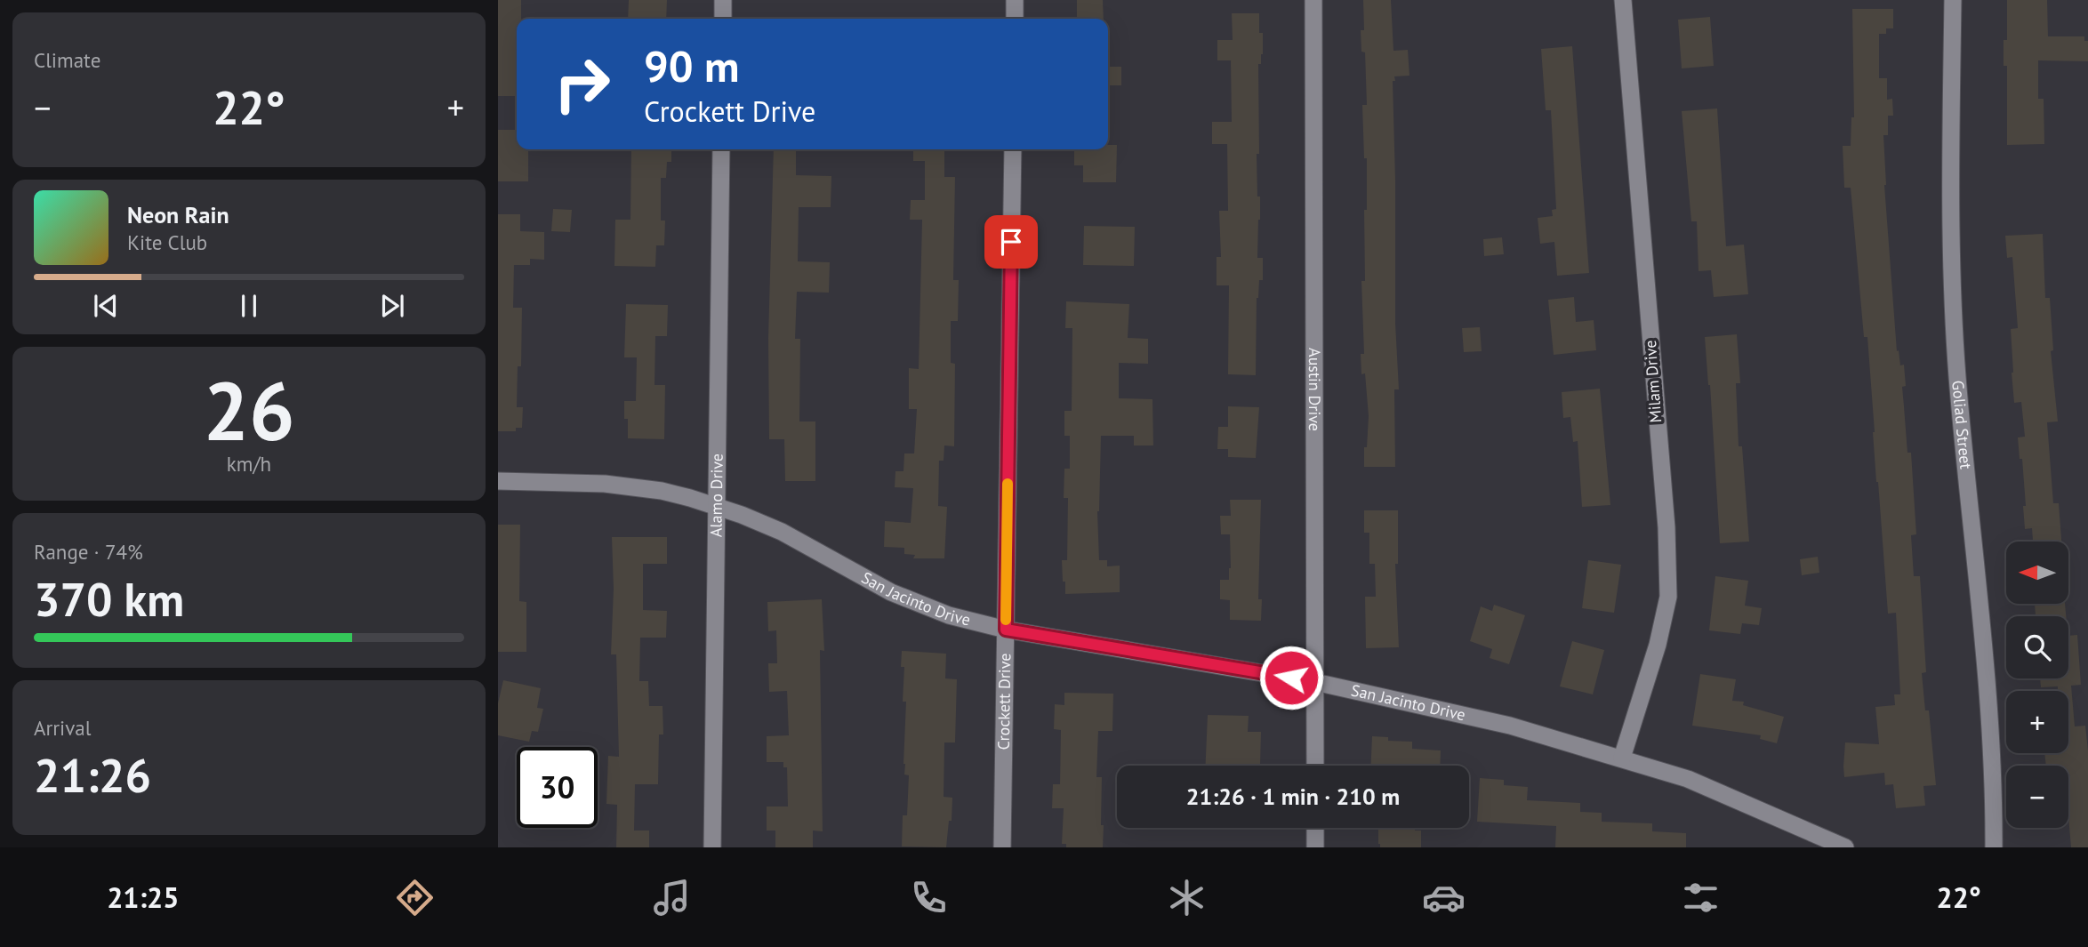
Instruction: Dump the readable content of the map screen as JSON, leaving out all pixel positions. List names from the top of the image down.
{
  "streets": {
    "street": [
      "Milam Drive",
      "Austin Drive",
      "Goliad Street",
      "Alamo Drive",
      "San Jacinto Drive",
      "Crockett Drive"
    ]
  },
  "crossings": [
    ["Milam Drive", "San Jacinto Drive"],
    ["Austin Drive", "San Jacinto Drive"],
    ["Alamo Drive", "San Jacinto Drive"],
    ["San Jacinto Drive", "Crockett Drive"]
  ],
  "north": "left",
  "page": {
    "tile": [
      "Climate",
      ["26", "km/h"],
      ["Range · 74%", "370 km"],
      ["Arrival", "21:26"]
    ],
    "turn": ["90 m", "Crockett Drive"],
    "heat": ["−", "22°", "+"],
    "song": ["Neon Rain", "Kite Club"],
    "map_buttons": ["+", "−"],
    "limit": "30",
    "trip": "21:26 · 1 min · 210 m",
    "tabs": ["21:25", "22°"]
  }
}
